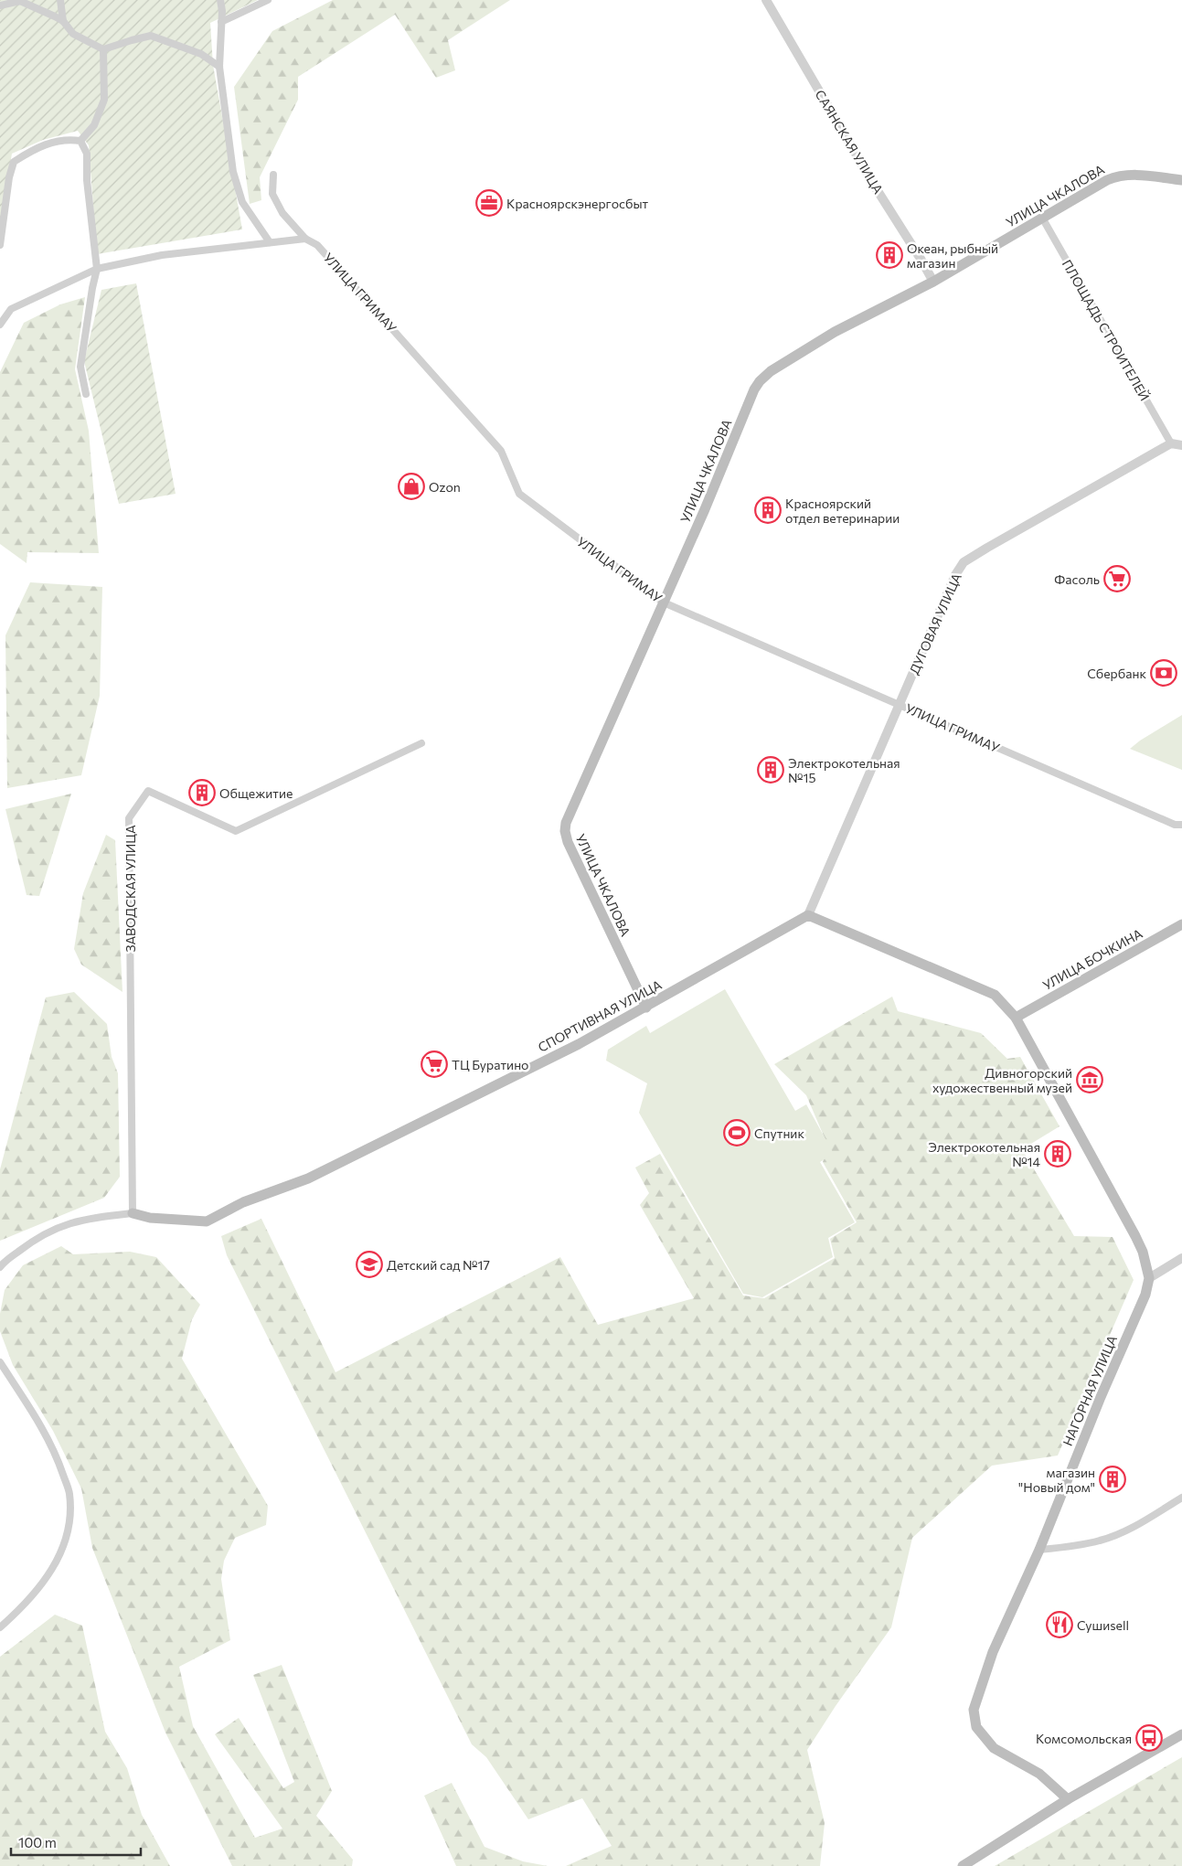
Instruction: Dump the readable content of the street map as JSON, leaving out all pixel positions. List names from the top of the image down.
{
  "streets": {
    "main road": [
      "УЛИЦА ЧКАЛОВА",
      "УЛИЦА БОЧКИНА",
      "СПОРТИВНАЯ УЛИЦА",
      "НАГОРНАЯ УЛИЦА"
    ],
    "street": [
      "САЯНСКАЯ УЛИЦА",
      "УЛИЦА ГРИМАУ",
      "ПЛОЩАДЬ СТРОИТЕЛЕЙ",
      "ДУГОВАЯ УЛИЦА",
      "ЗАВОДСКАЯ УЛИЦА"
    ]
  },
  "crossings": [
    ["САЯНСКАЯ УЛИЦА", "УЛИЦА ЧКАЛОВА"],
    ["УЛИЦА ЧКАЛОВА", "УЛИЦА ГРИМАУ"],
    ["УЛИЦА ЧКАЛОВА", "ПЛОЩАДЬ СТРОИТЕЛЕЙ"],
    ["УЛИЦА ЧКАЛОВА", "СПОРТИВНАЯ УЛИЦА"],
    ["УЛИЦА ГРИМАУ", "ДУГОВАЯ УЛИЦА"],
    ["ПЛОЩАДЬ СТРОИТЕЛЕЙ", "ДУГОВАЯ УЛИЦА"],
    ["ДУГОВАЯ УЛИЦА", "СПОРТИВНАЯ УЛИЦА"],
    ["ЗАВОДСКАЯ УЛИЦА", "СПОРТИВНАЯ УЛИЦА"],
    ["УЛИЦА БОЧКИНА", "НАГОРНАЯ УЛИЦА"]
  ],
  "places": {
    "office": ["Красноярскэнергосбыт"],
    "building": [
      "Океан, рыбный магазин",
      "Красноярский отдел ветеринарии",
      "Электрокотельная №15",
      "Общежитие",
      "Электрокотельная №14",
      "магазин \"Новый дом\""
    ],
    "shop": ["Ozon"],
    "supermarket": ["Фасоль", "ТЦ Буратино"],
    "bank": ["Сбербанк"],
    "museum": ["Дивногорский художественный музей"],
    "sports": ["Спутник"],
    "school or university": ["Детский сад №17"],
    "restaurant": ["Сушиsell"],
    "bus stop": ["Комсомольская"]
  },
  "scale_bar": "100 m"
}
